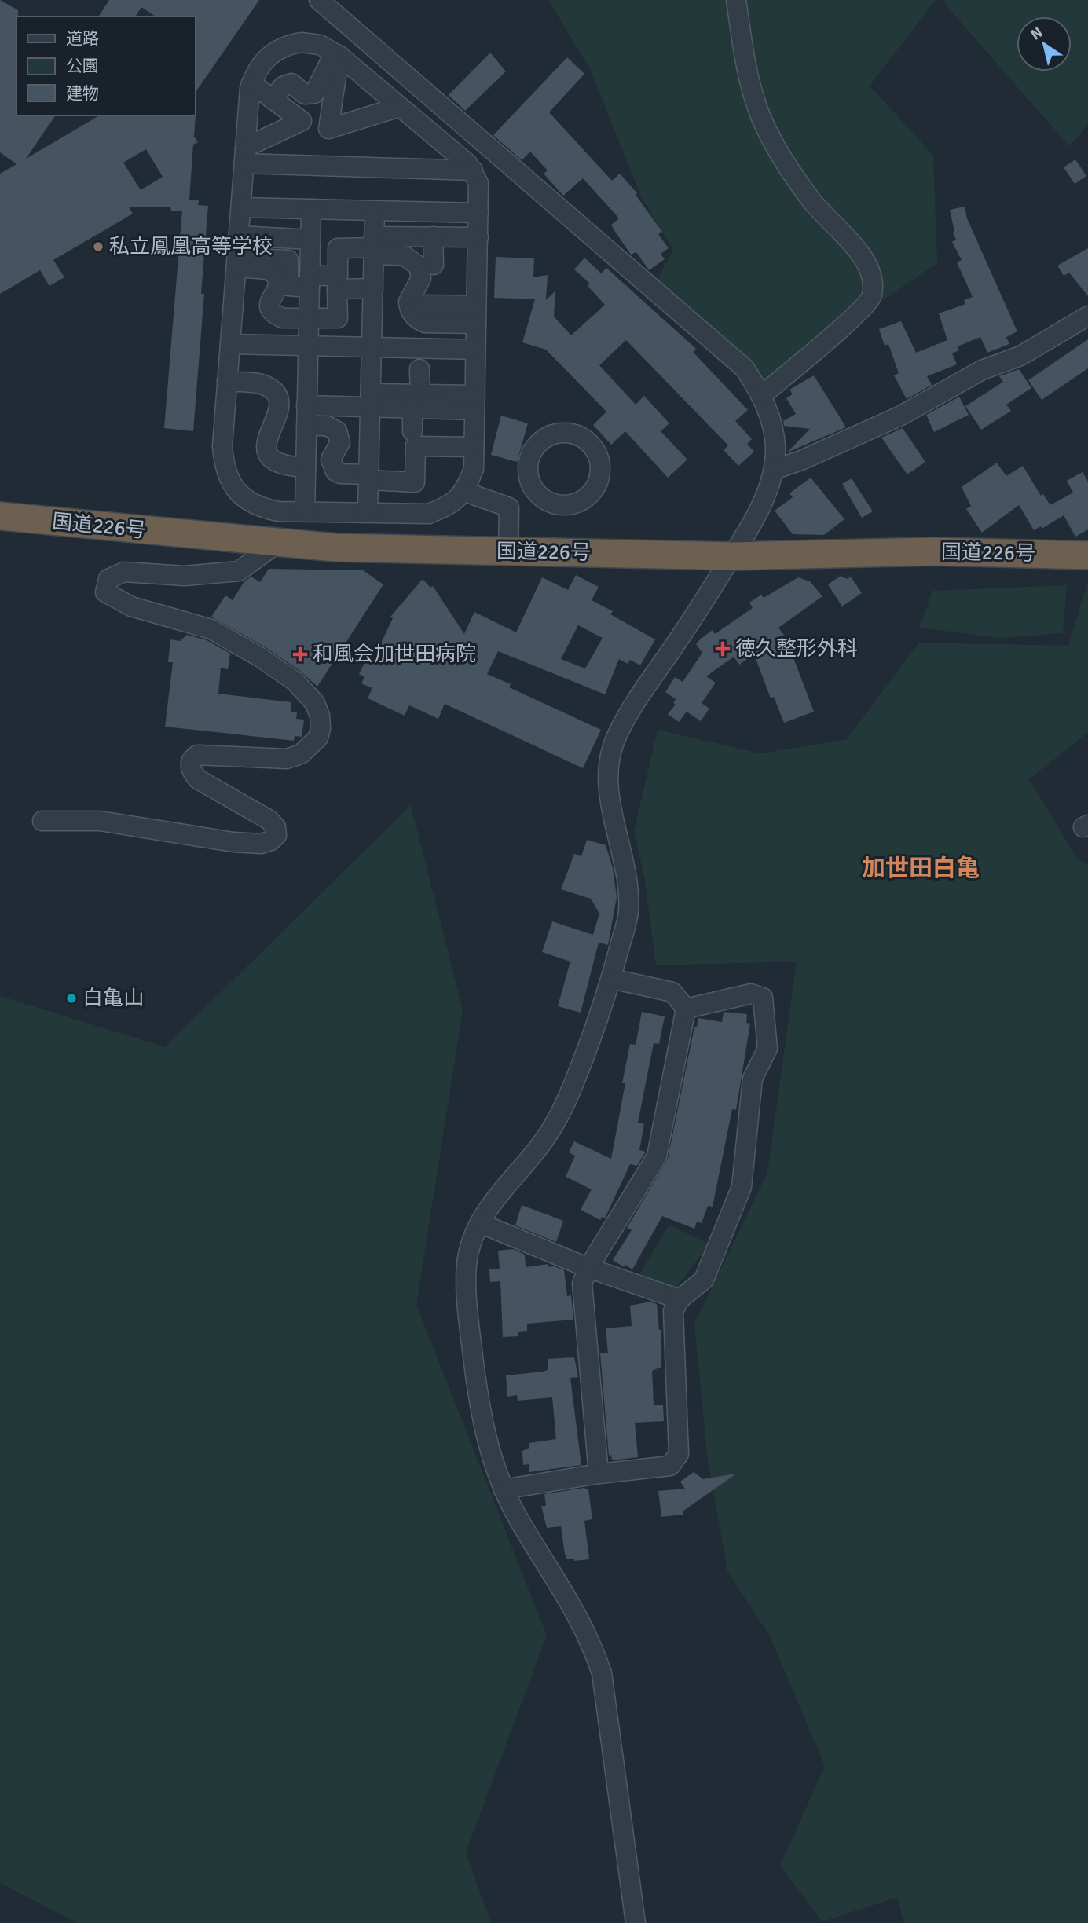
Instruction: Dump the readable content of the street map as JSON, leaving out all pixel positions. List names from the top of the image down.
{
  "streets": {
    "highway": ["国道226号"]
  },
  "districts": ["加世田白亀"],
  "places": {
    "other": ["私立鳳凰高等学校", "白亀山"],
    "health": ["徳久整形外科", "和風会加世田病院"]
  },
  "legend": ["道路", "公園", "建物"],
  "north": "top left"
}
